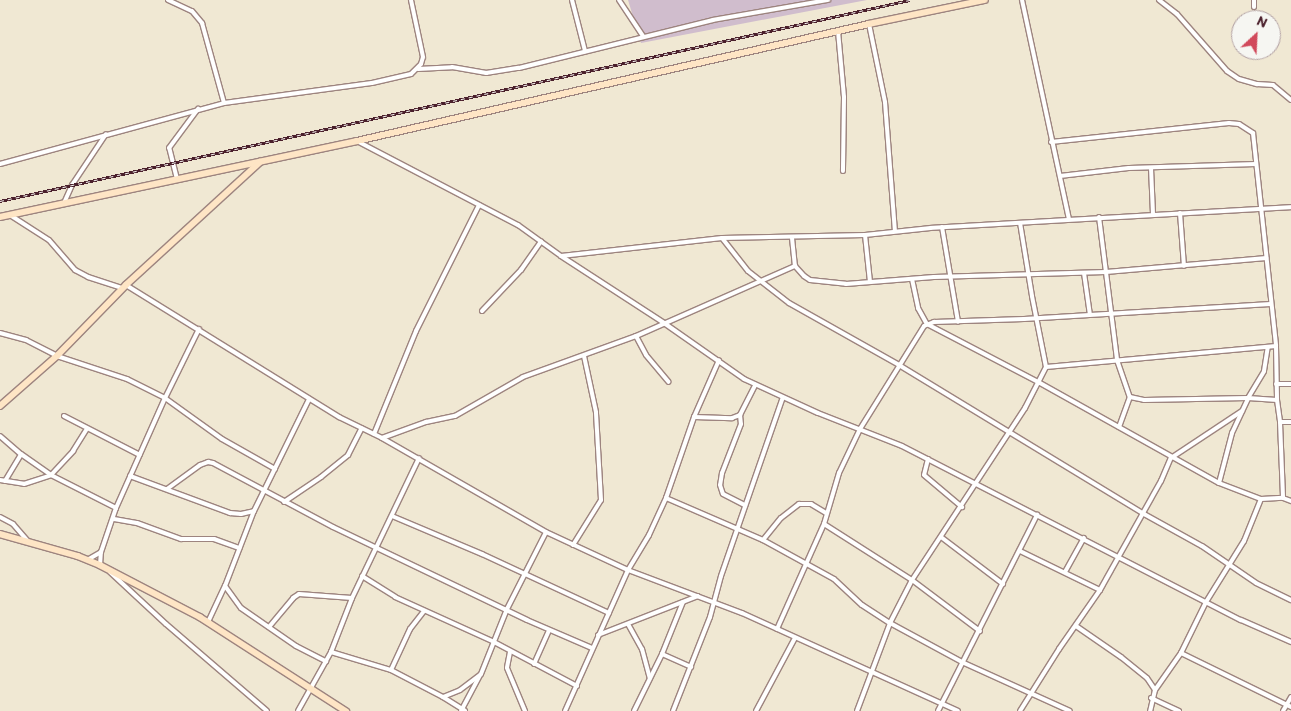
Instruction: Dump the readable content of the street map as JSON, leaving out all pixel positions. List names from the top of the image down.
{
  "north": "top right"
}
